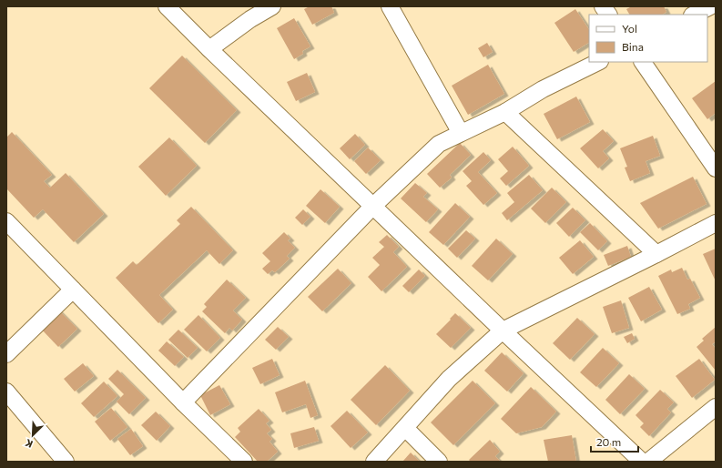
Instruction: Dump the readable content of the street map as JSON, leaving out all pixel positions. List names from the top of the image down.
{
  "legend": ["Yol", "Bina"],
  "scale_bar": "20 m",
  "north": "bottom left"
}
